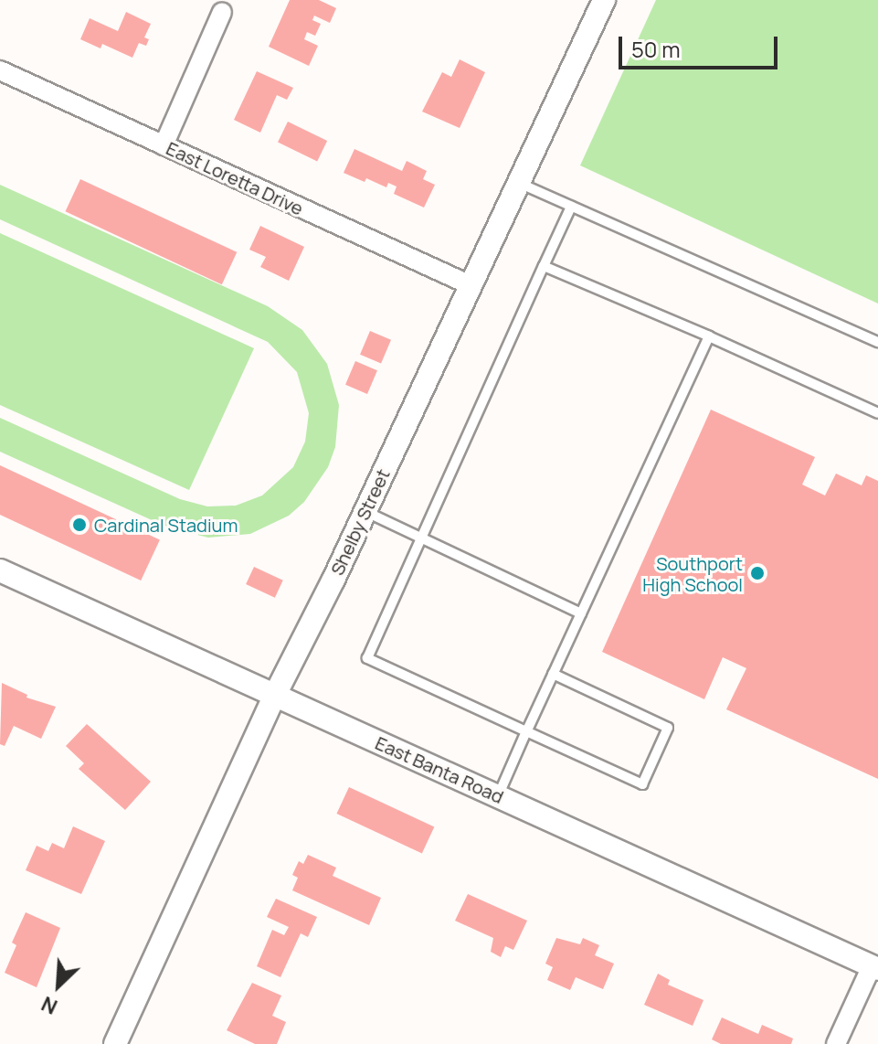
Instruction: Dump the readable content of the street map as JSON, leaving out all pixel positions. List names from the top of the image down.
{
  "streets": {
    "street": ["East Loretta Drive", "Shelby Street", "East Banta Road"]
  },
  "crossings": [
    ["East Loretta Drive", "Shelby Street"],
    ["Shelby Street", "East Banta Road"]
  ],
  "places": ["Cardinal Stadium", "Southport High School"],
  "scale_bar": "50 m",
  "north": "bottom left"
}
